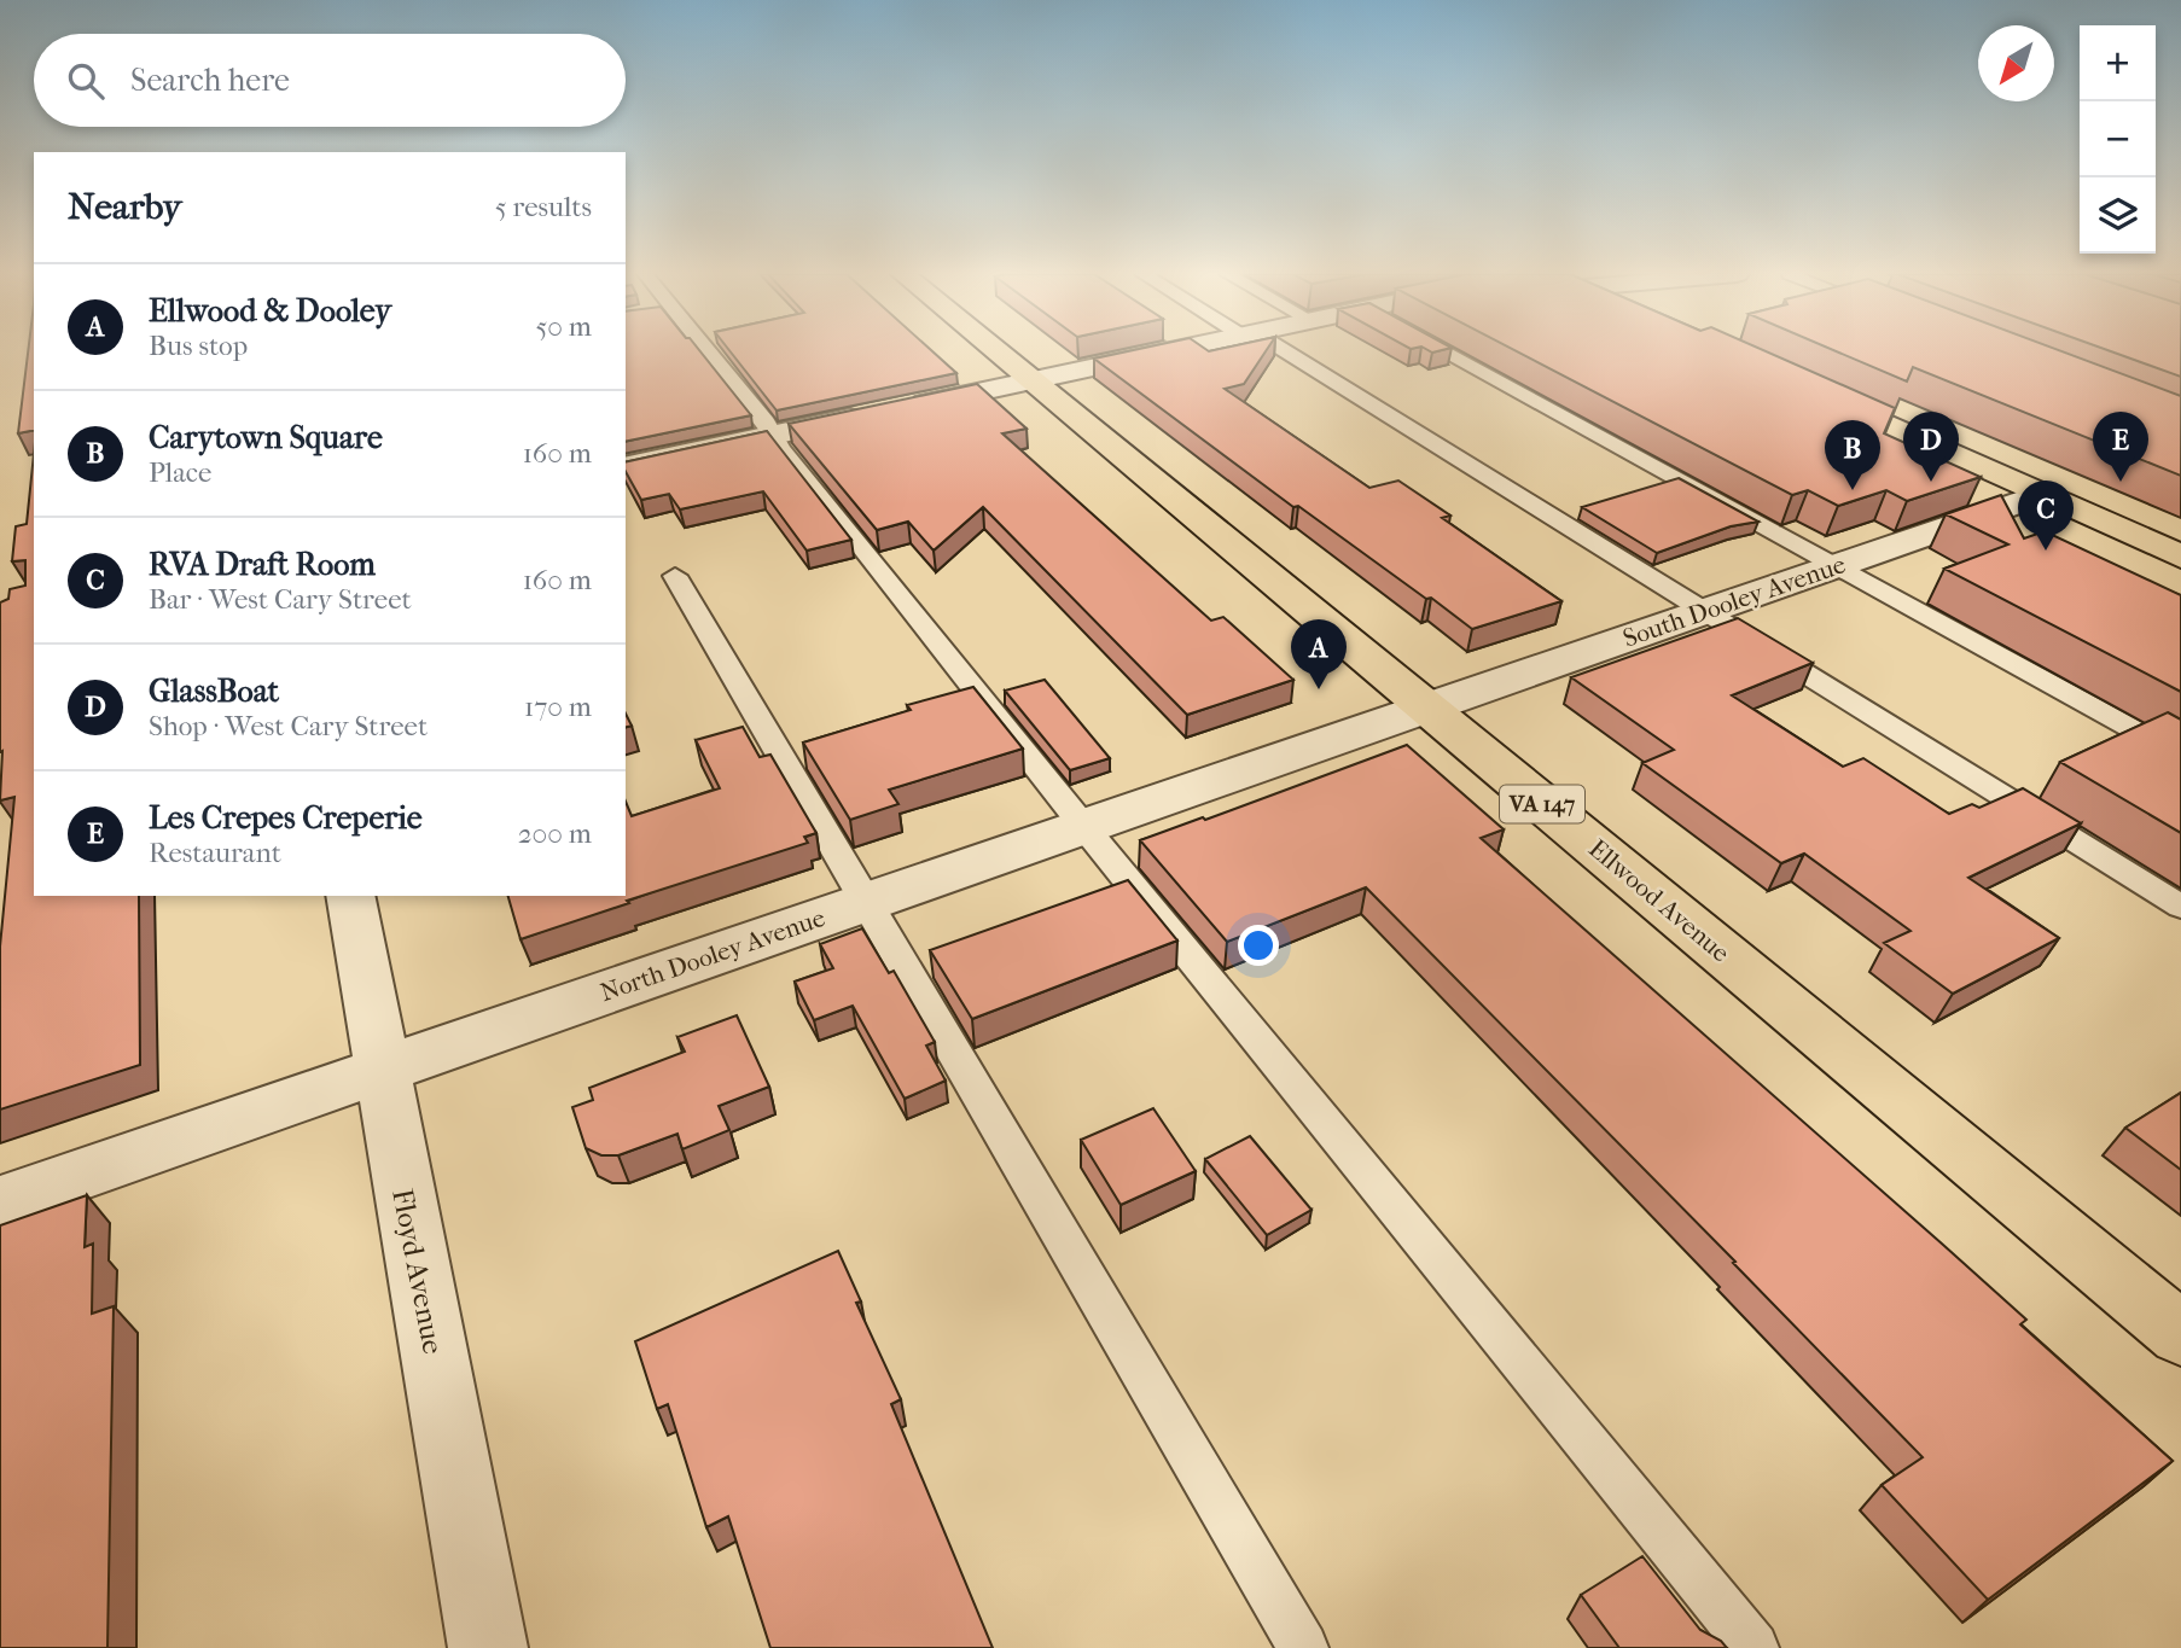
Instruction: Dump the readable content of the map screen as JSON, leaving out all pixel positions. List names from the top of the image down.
{
  "streets": {
    "main road": ["VA 147", "Ellwood Avenue"],
    "street": ["South Dooley Avenue", "North Dooley Avenue", "Floyd Avenue"]
  },
  "crossings": [
    ["South Dooley Avenue", "Ellwood Avenue"],
    ["South Dooley Avenue", "North Dooley Avenue"],
    ["Ellwood Avenue", "North Dooley Avenue"],
    ["North Dooley Avenue", "Floyd Avenue"]
  ],
  "north": "bottom left",
  "page": {
    "map_buttons": ["+", "−"],
    "search": "Search here",
    "heading": ["Nearby", "5 results"],
    "list": [
      {
        "mark": "A",
        "name": "Ellwood & Dooley",
        "note": "Bus stop",
        "value": "50 m"
      },
      {
        "mark": "B",
        "name": "Carytown Square",
        "note": "Place",
        "value": "160 m"
      },
      {
        "mark": "C",
        "name": "RVA Draft Room",
        "note": "Bar · West Cary Street",
        "value": "160 m"
      },
      {
        "mark": "D",
        "name": "GlassBoat",
        "note": "Shop · West Cary Street",
        "value": "170 m"
      },
      {
        "mark": "E",
        "name": "Les Crepes Creperie",
        "note": "Restaurant",
        "value": "200 m"
      }
    ],
    "pins": [
      "D",
      "E",
      "B",
      "C",
      "A"
    ]
  }
}
